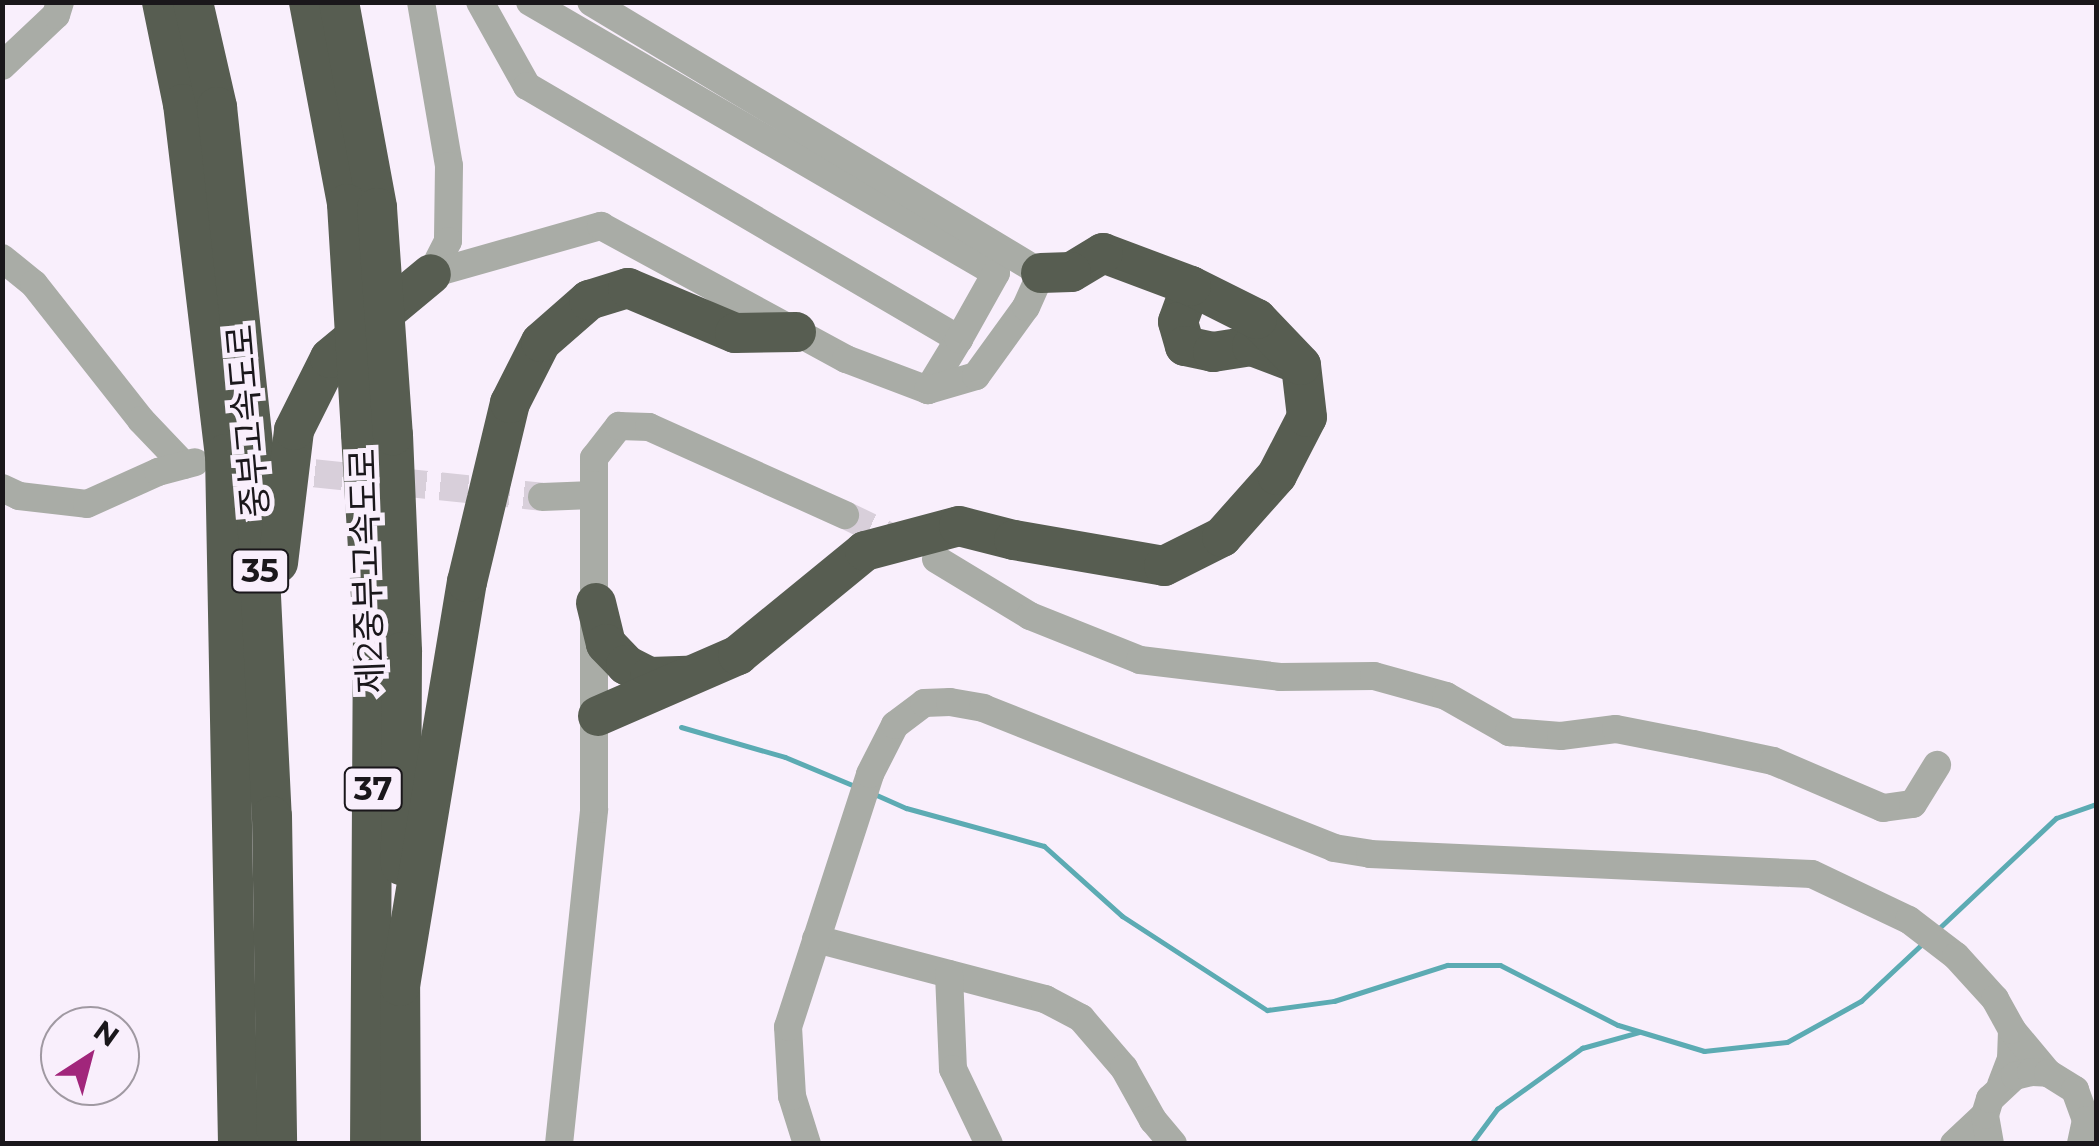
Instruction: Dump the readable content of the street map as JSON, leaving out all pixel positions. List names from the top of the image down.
{
  "streets": {
    "highway": [
      "중부고속도로",
      "35",
      "제2중부고속도로",
      "37"
    ]
  },
  "north": "top right"
}
